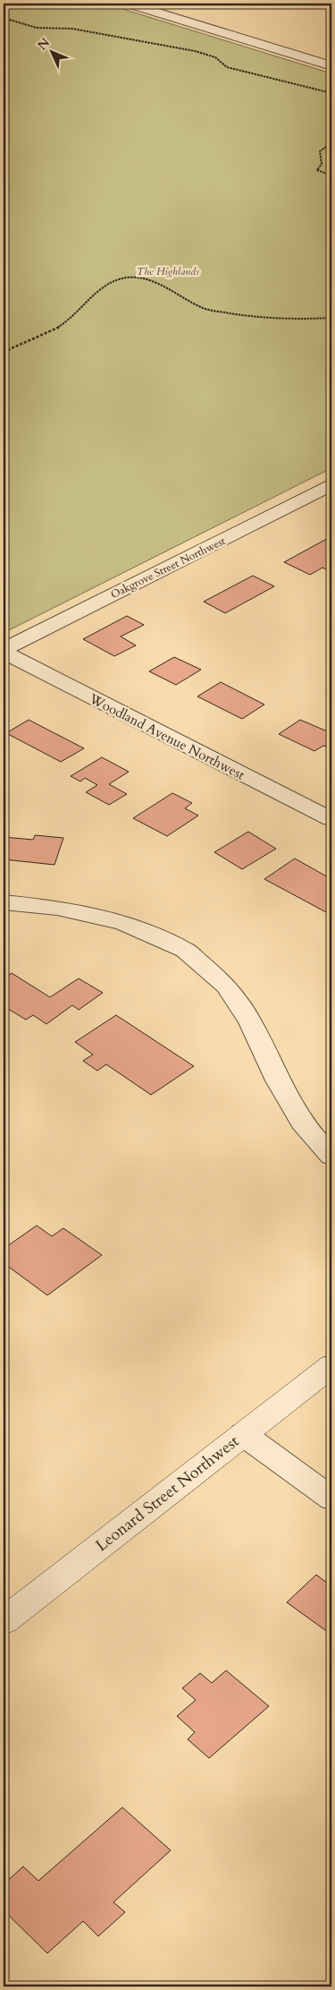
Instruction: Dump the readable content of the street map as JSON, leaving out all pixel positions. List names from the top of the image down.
{
  "streets": {
    "main road": ["Leonard Street Northwest"],
    "street": ["Oakgrove Street Northwest", "Woodland Avenue Northwest"]
  },
  "crossings": [
    ["Oakgrove Street Northwest", "Woodland Avenue Northwest"]
  ],
  "parks": ["The Highlands"],
  "north": "top left"
}
